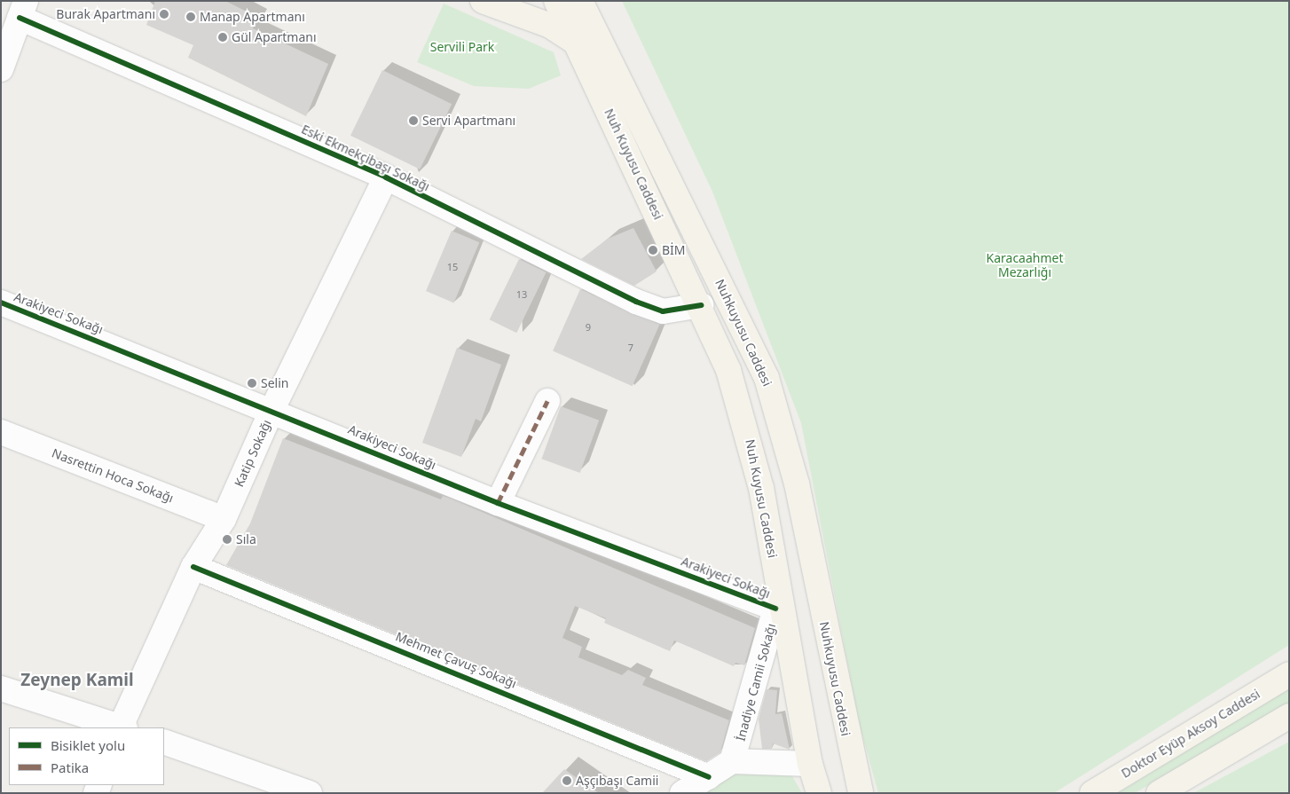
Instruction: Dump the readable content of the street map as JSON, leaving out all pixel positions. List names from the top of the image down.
{
  "streets": {
    "main road": ["Nuh Kuyusu Caddesi", "Nuhkuyusu Caddesi", "Doktor Eyüp Aksoy Caddesi"],
    "street": [
      "Eski Ekmekçibaşı Sokağı",
      "Arakiyeci Sokağı",
      "Katip Sokağı",
      "Nasrettin Hoca Sokağı",
      "Mehmet Çavuş Sokağı",
      "İnadiye Camii Sokağı"
    ]
  },
  "crossings": [
    ["Eski Ekmekçibaşı Sokağı", "Nuh Kuyusu Caddesi"],
    ["Eski Ekmekçibaşı Sokağı", "Katip Sokağı"],
    ["Nuh Kuyusu Caddesi", "Arakiyeci Sokağı"],
    ["Nuh Kuyusu Caddesi", "İnadiye Camii Sokağı"],
    ["Arakiyeci Sokağı", "Katip Sokağı"],
    ["Arakiyeci Sokağı", "İnadiye Camii Sokağı"],
    ["Katip Sokağı", "Nasrettin Hoca Sokağı"],
    ["Katip Sokağı", "Mehmet Çavuş Sokağı"]
  ],
  "districts": ["Zeynep Kamil"],
  "parks": ["Servili Park", "Karacaahmet Mezarlığı"],
  "places": [
    "Burak Apartmanı",
    "Manap Apartmanı",
    "Gül Apartmanı",
    "Servi Apartmanı",
    "BİM",
    "Selin",
    "Sıla",
    "Aşçıbaşı Camii"
  ],
  "house_numbers": [
    "15",
    "13",
    "9",
    "7"
  ],
  "legend": ["Bisiklet yolu", "Patika"]
}
